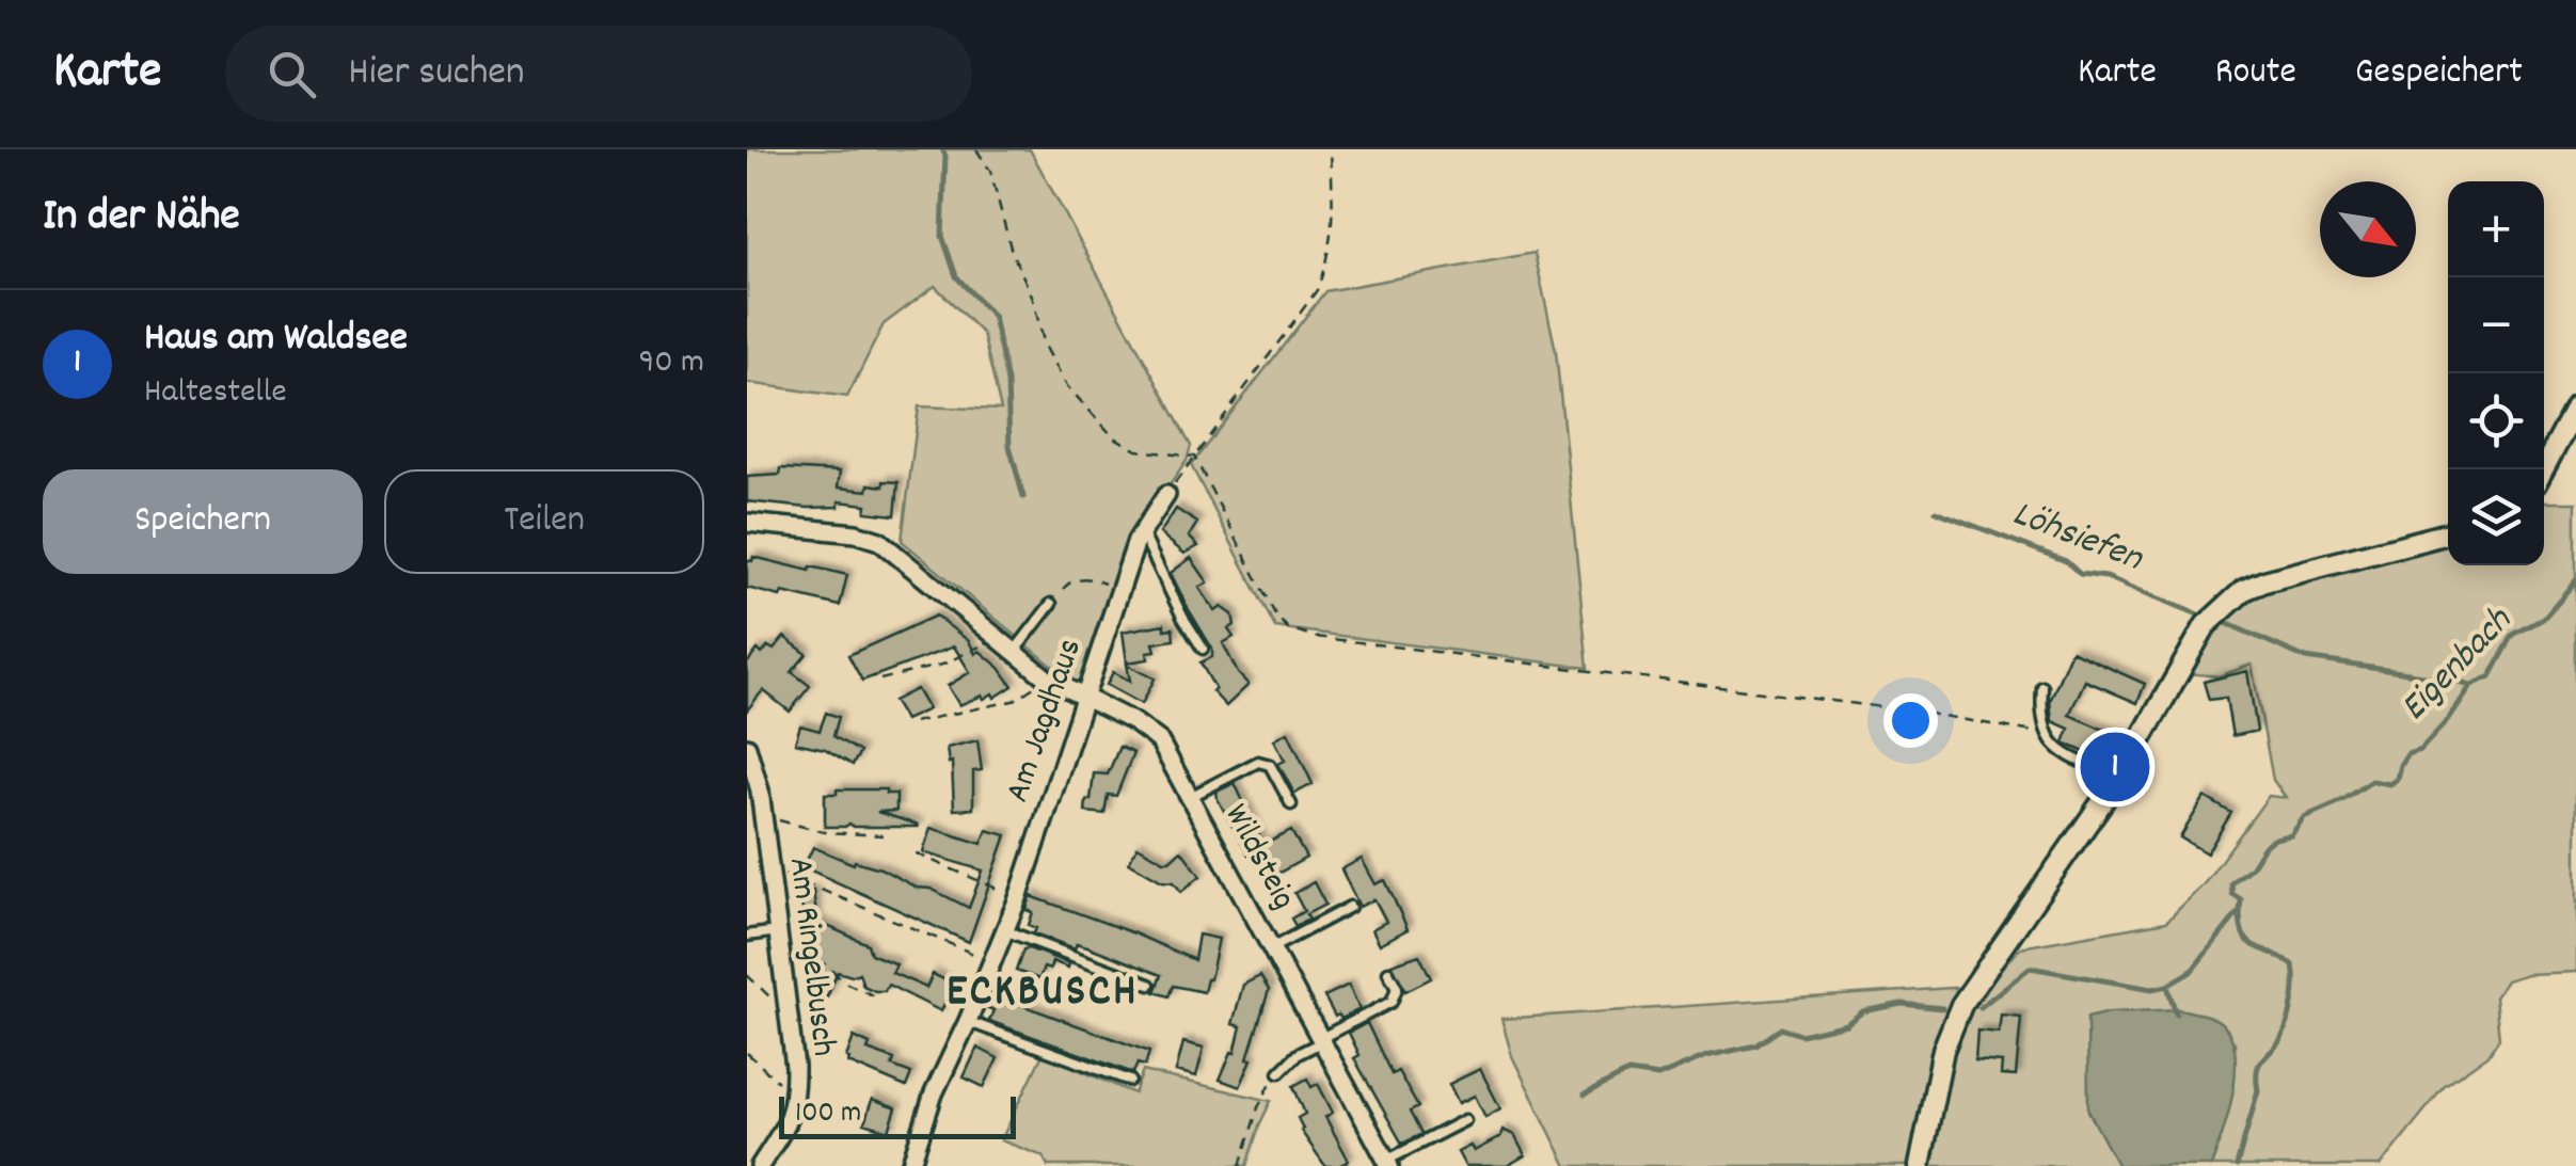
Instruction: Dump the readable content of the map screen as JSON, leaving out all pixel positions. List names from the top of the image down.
{
  "streets": {
    "street": ["Am Jagdhaus", "Wildsteig", "Am Ringelbusch"]
  },
  "crossings": [
    ["Am Jagdhaus", "Wildsteig"]
  ],
  "districts": ["ECKBUSCH"],
  "water": ["Löhsiefen", "Eigenbach"],
  "scale_bar": "100 m",
  "north": "bottom right",
  "page": {
    "header": "Karte",
    "search": "Hier suchen",
    "nav": ["Karte", "Route", "Gespeichert"],
    "heading": "In der Nähe",
    "map_buttons": ["+", "−"],
    "list": [
      {
        "mark": "1",
        "name": "Haus am Waldsee",
        "note": "Haltestelle",
        "value": "90 m"
      }
    ],
    "buttons": ["Speichern", "Teilen"],
    "pins": "1",
    "scale": "100 m"
  }
}
